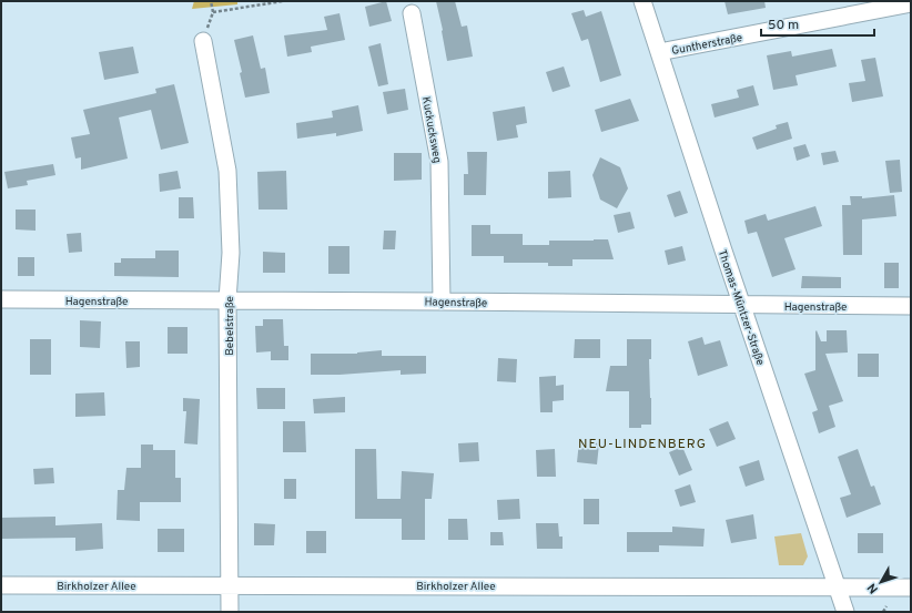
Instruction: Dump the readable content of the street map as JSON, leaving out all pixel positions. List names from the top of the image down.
{
  "streets": {
    "street": [
      "Guntherstraße",
      "Kuckucksweg",
      "Hagenstraße",
      "Thomas-Müntzer-Straße",
      "Bebelstraße",
      "Birkholzer Allee"
    ]
  },
  "crossings": [
    ["Guntherstraße", "Thomas-Müntzer-Straße"],
    ["Kuckucksweg", "Hagenstraße"],
    ["Hagenstraße", "Thomas-Müntzer-Straße"],
    ["Hagenstraße", "Bebelstraße"],
    ["Thomas-Müntzer-Straße", "Birkholzer Allee"],
    ["Bebelstraße", "Birkholzer Allee"]
  ],
  "districts": ["NEU-LINDENBERG"],
  "scale_bar": "50 m",
  "north": "bottom left"
}
